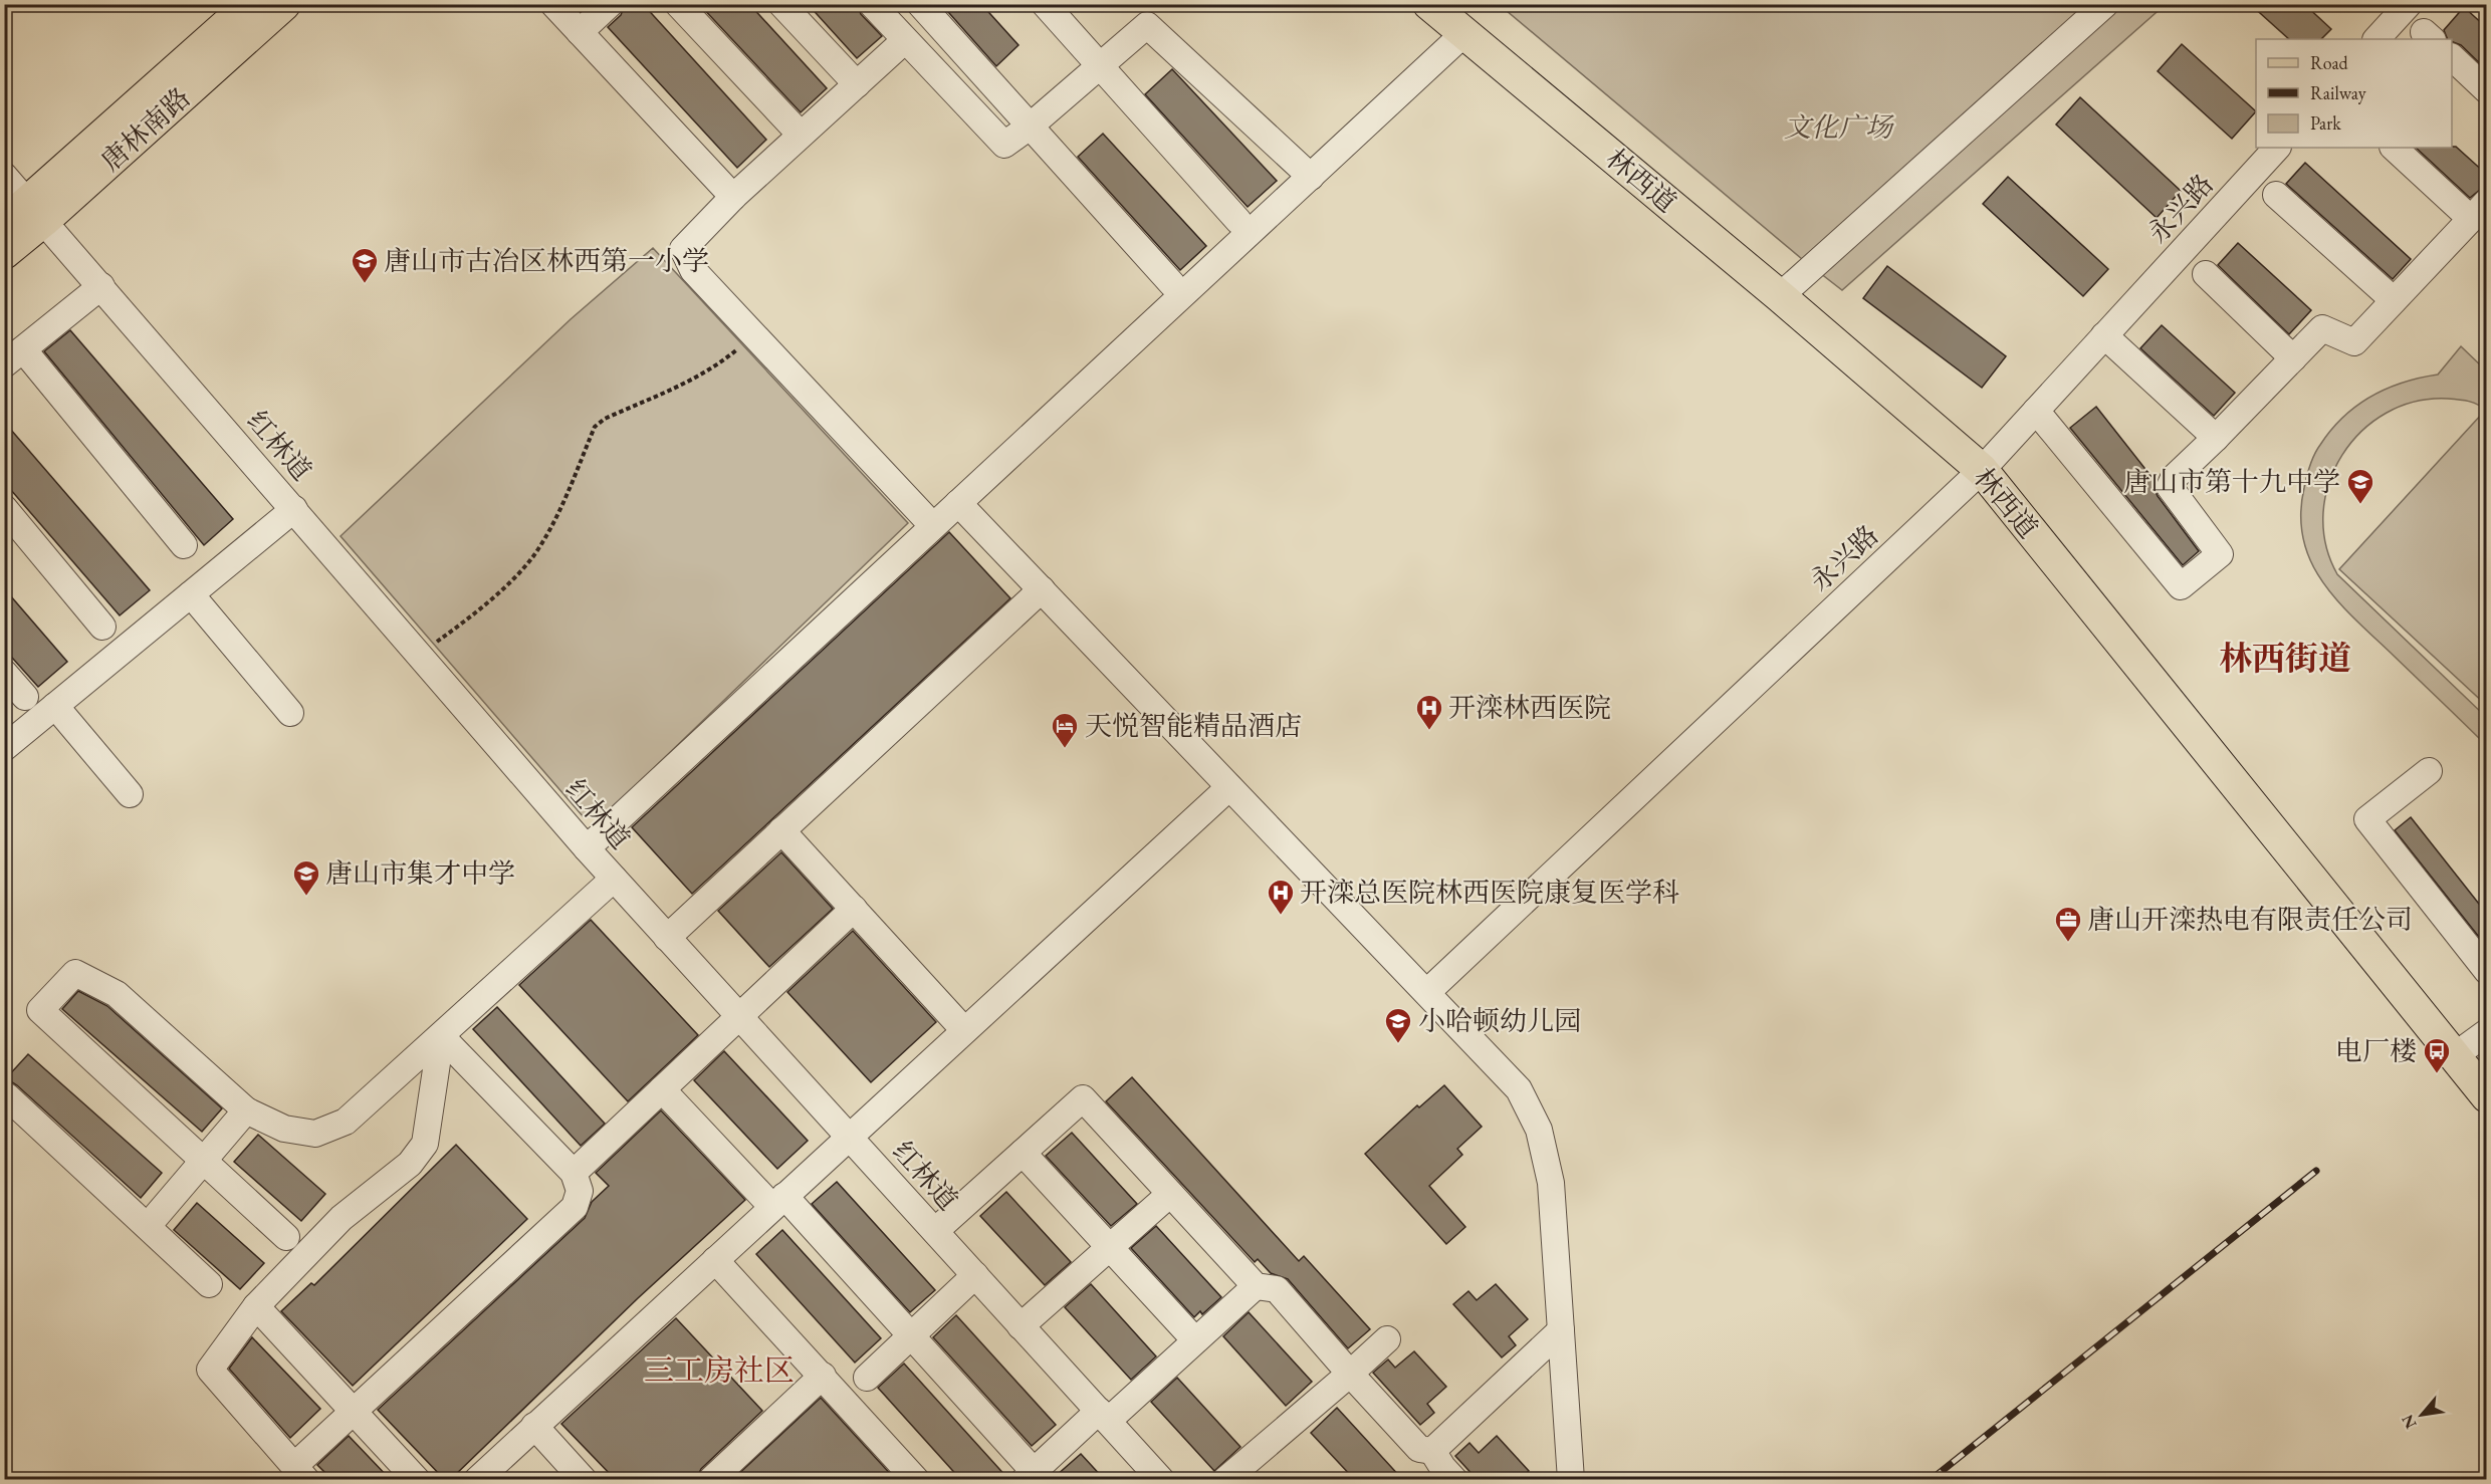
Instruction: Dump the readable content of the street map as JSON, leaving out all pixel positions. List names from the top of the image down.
{
  "streets": {
    "main road": ["唐林南路", "林西道"],
    "street": ["永兴路", "红林道"]
  },
  "crossings": [
    ["唐林南路", "红林道"],
    ["林西道", "永兴路"]
  ],
  "districts": ["林西街道", "三工房社区"],
  "parks": ["文化广场"],
  "places": {
    "school or university": [
      "唐山市古冶区林西第一小学",
      "唐山市第十九中学",
      "唐山市集才中学",
      "小哈顿幼儿园"
    ],
    "hospital": ["开滦林西医院", "开滦总医院林西医院康复医学科"],
    "hotel": ["天悦智能精品酒店"],
    "office": ["唐山开滦热电有限责任公司"],
    "bus stop": ["电厂楼"]
  },
  "legend": ["Road", "Railway", "Park"],
  "north": "bottom left"
}
